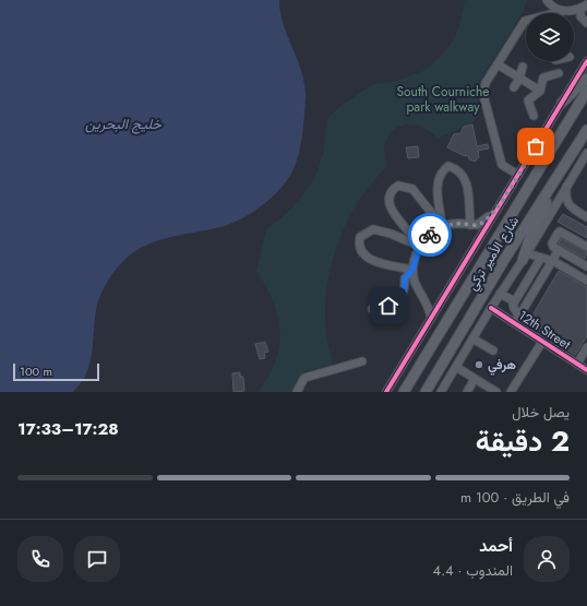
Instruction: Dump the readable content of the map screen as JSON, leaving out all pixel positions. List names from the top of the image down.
{
  "streets": {
    "main road": ["شارع الأمير تركي"],
    "street": ["12th Street"]
  },
  "water": ["خليج البحرين"],
  "parks": ["South Courniche park walkway"],
  "places": ["هرفي"],
  "scale_bar": "100 m",
  "page": {
    "scale": "100 m",
    "heading": ["2 دقيقة", "يصل خلال", "17:28–17:33"],
    "panel": ["أحمد", "المندوب · 4.4"],
    "bar": "في الطريق · 100 m"
  }
}
